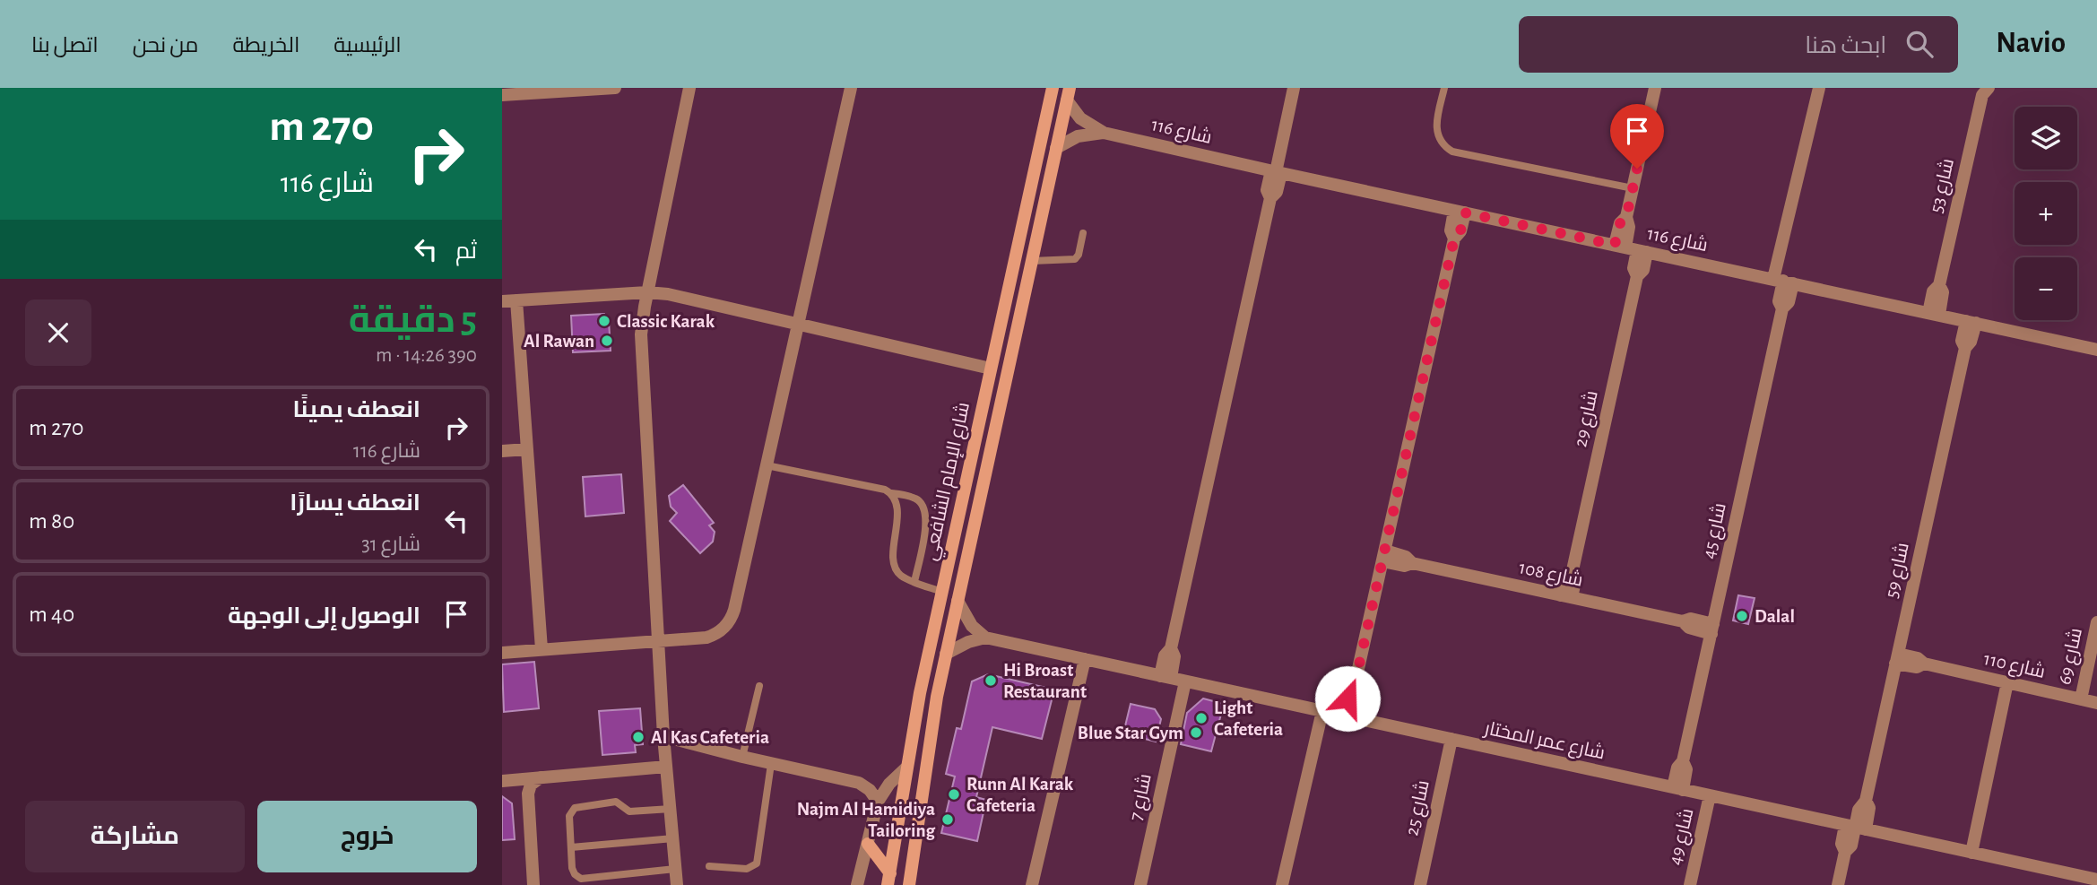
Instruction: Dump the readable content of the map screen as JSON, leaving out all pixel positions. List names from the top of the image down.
{
  "streets": {
    "street": [
      "شارع 116",
      "شارع 53",
      "شارع 29",
      "شارع الإمام الشافعي",
      "شارع 45",
      "شارع 59",
      "شارع 108",
      "شارع 69",
      "شارع 110",
      "شارع عمر المختار",
      "شارع 7",
      "شارع 25",
      "شارع 49"
    ]
  },
  "crossings": [
    ["شارع 116", "شارع 53"],
    ["شارع 116", "شارع 29"],
    ["شارع 116", "شارع الإمام الشافعي"],
    ["شارع 116", "شارع 45"],
    ["شارع 116", "شارع 59"],
    ["شارع 29", "شارع 108"],
    ["شارع 45", "شارع 108"],
    ["شارع 45", "شارع عمر المختار"],
    ["شارع 59", "شارع 110"],
    ["شارع 59", "شارع عمر المختار"],
    ["شارع 69", "شارع 110"],
    ["شارع عمر المختار", "شارع 7"],
    ["شارع عمر المختار", "شارع 25"],
    ["شارع عمر المختار", "شارع 49"]
  ],
  "places": [
    "Classic Karak",
    "Al Rawan",
    "Dalal",
    "Hi Broast Restaurant",
    "Light Cafeteria",
    "Blue Star Gym",
    "Al Kas Cafeteria",
    "Runn Al Karak Cafeteria",
    "Najm Al Hamidiya Tailoring"
  ],
  "page": {
    "header": "Navio",
    "search": "ابحث هنا",
    "nav": [
      "الرئيسية",
      "الخريطة",
      "من نحن",
      "اتصل بنا"
    ],
    "turn": ["270 m", "شارع 116"],
    "map_buttons": ["+", "−"],
    "then": "ثم",
    "heading": ["5 دقيقة", "390 m · 14:26"],
    "list": [
      {
        "name": "انعطف يمينًا",
        "note": "شارع 116",
        "value": "270 m"
      },
      {
        "name": "انعطف يسارًا",
        "note": "شارع 31",
        "value": "80 m"
      },
      {
        "name": "الوصول إلى الوجهة",
        "value": "40 m"
      }
    ],
    "buttons": ["خروج", "مشاركة"]
  }
}
